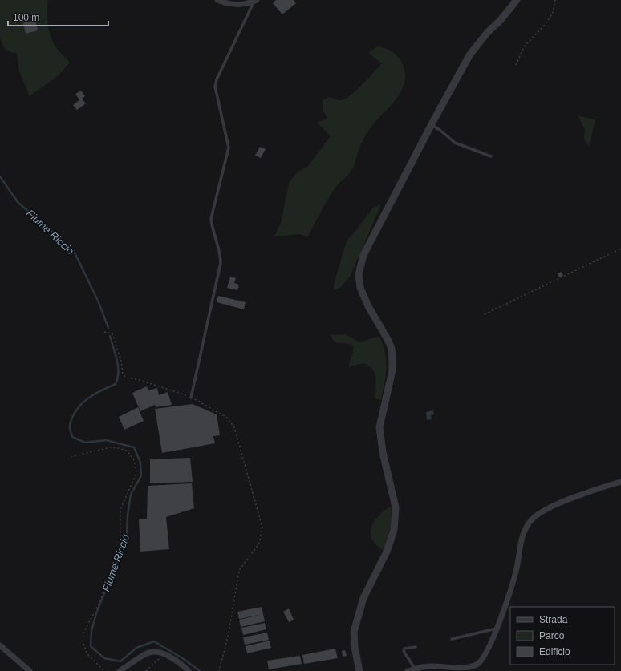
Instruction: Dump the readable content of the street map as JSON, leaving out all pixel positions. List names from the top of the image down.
{
  "water": ["Fiume Riccio"],
  "legend": ["Strada", "Parco", "Edificio"],
  "scale_bar": "100 m"
}
